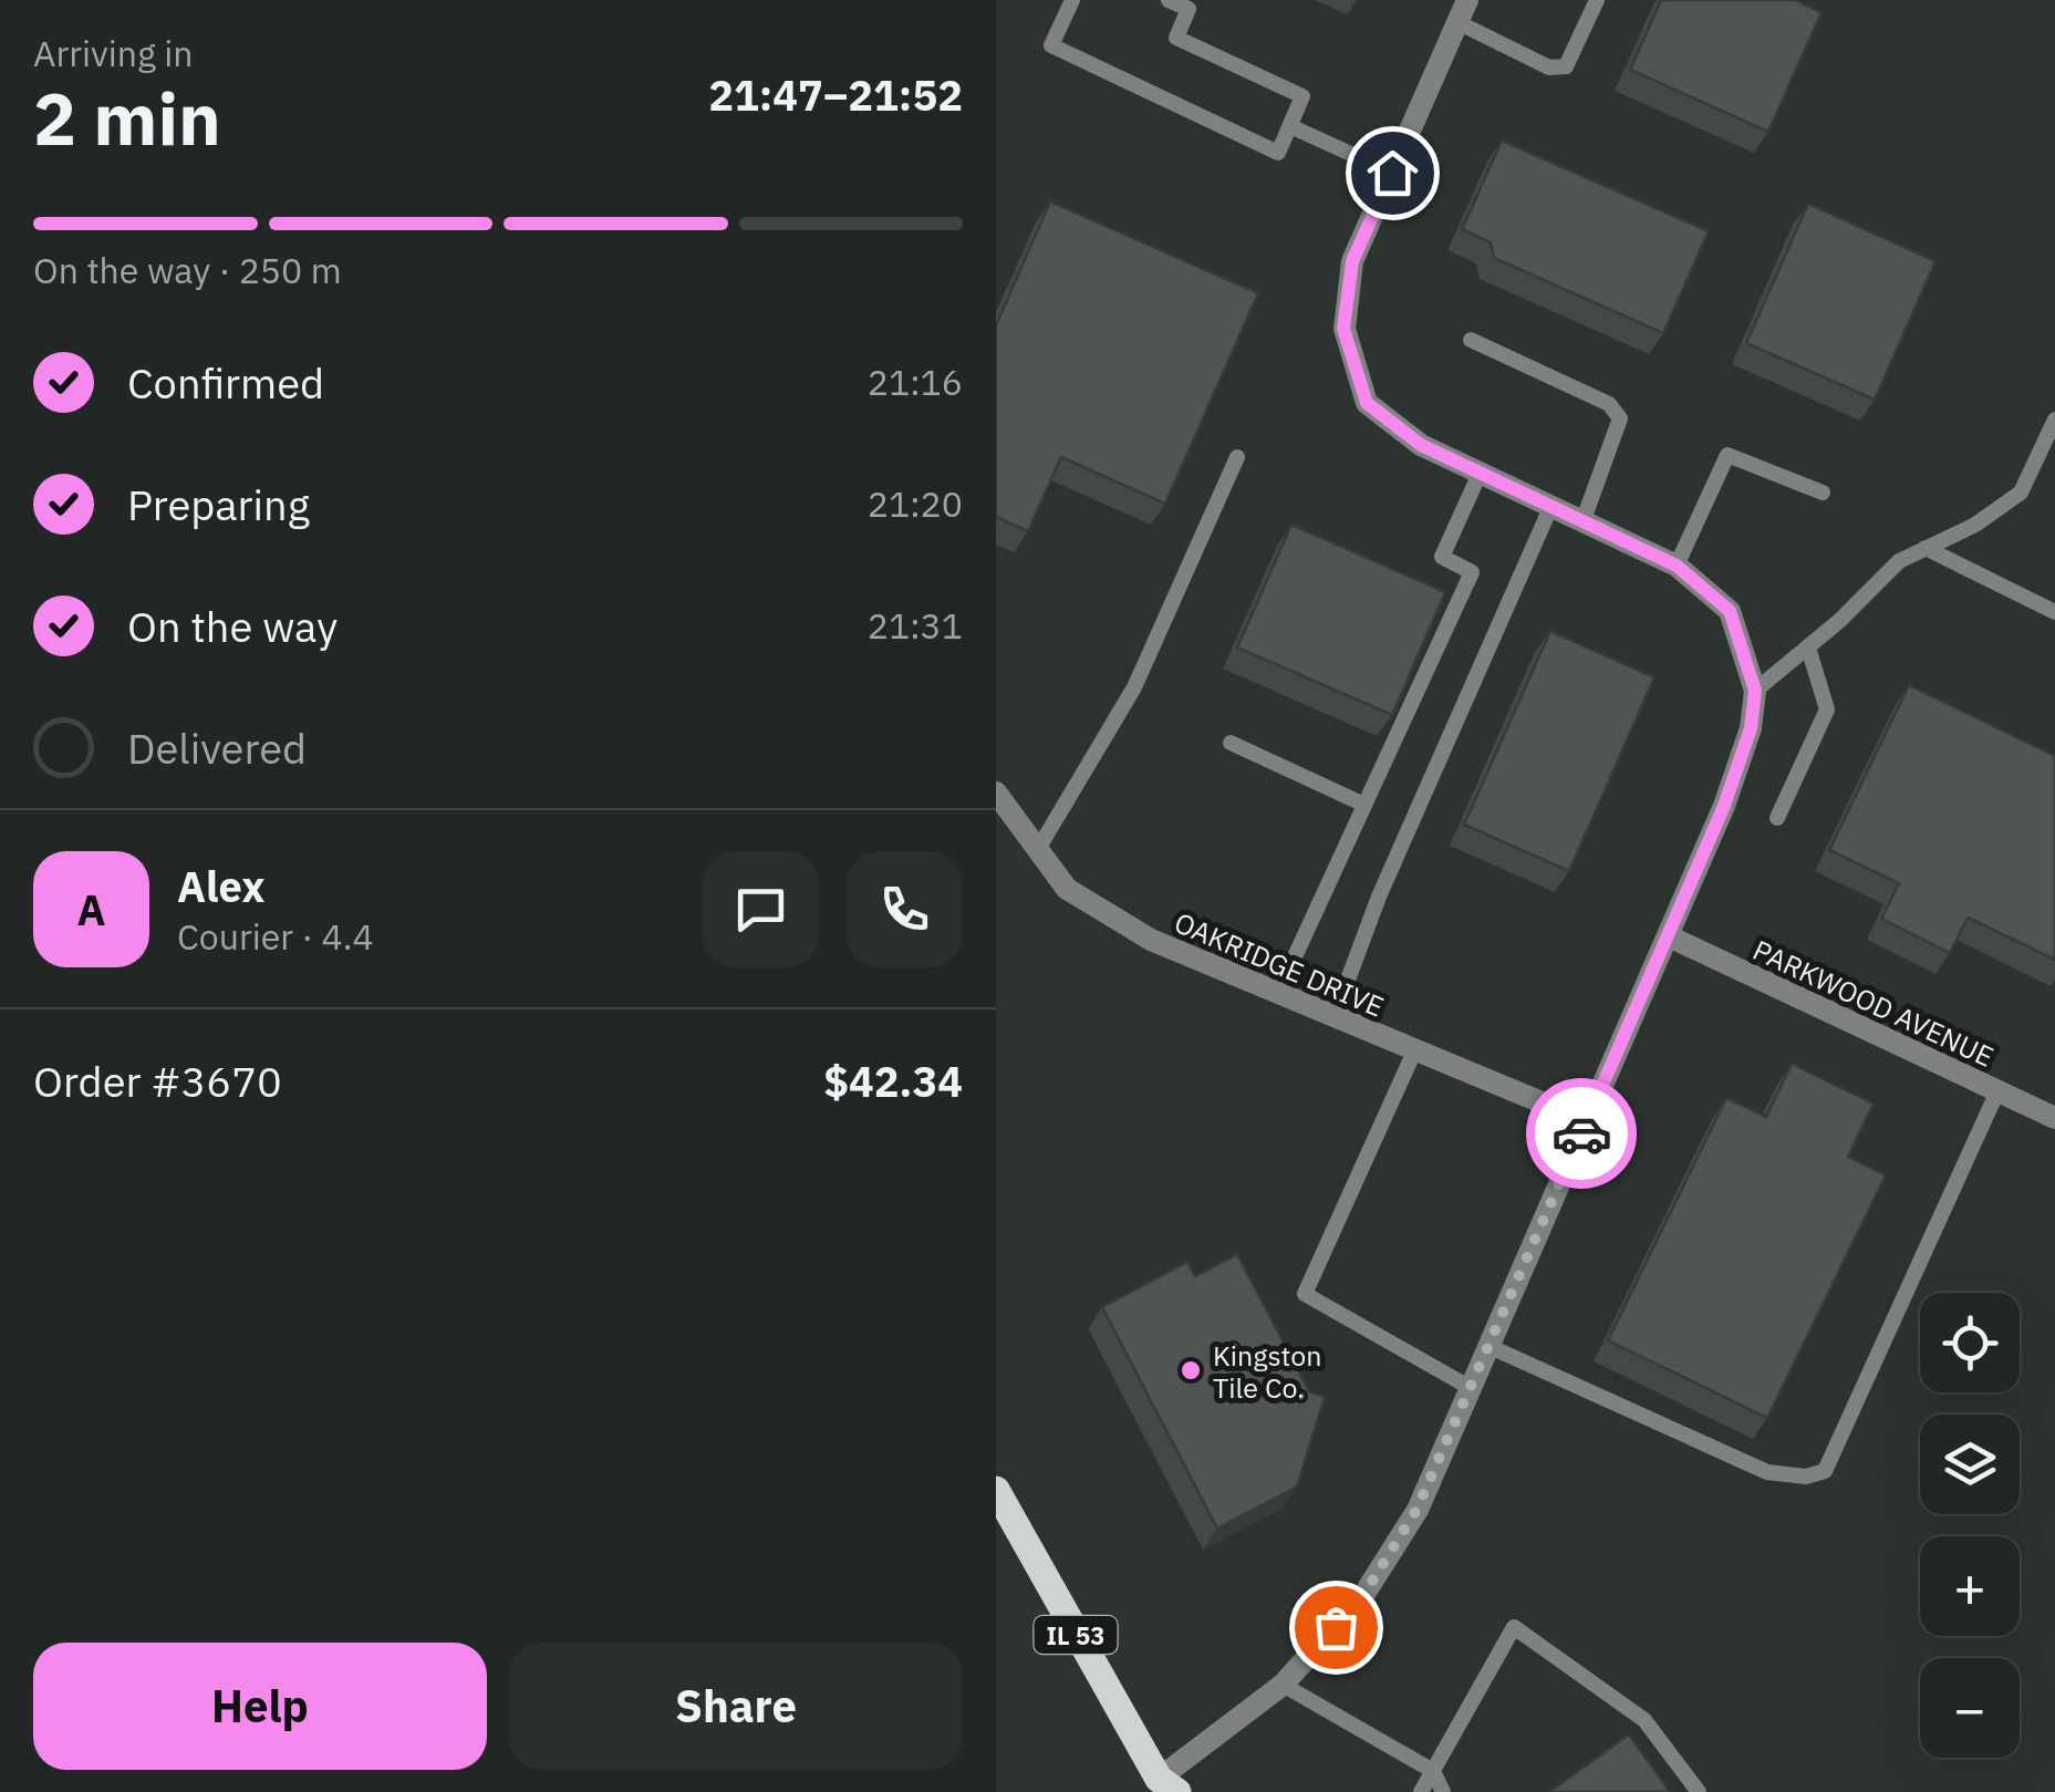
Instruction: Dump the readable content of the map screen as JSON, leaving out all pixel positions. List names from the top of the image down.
{
  "streets": {
    "main road": ["IL 53"],
    "street": ["OAKRIDGE DRIVE", "PARKWOOD AVENUE"]
  },
  "places": ["Kingston Tile Co."],
  "page": {
    "heading": ["2 min", "Arriving in", "21:47–21:52"],
    "panel": [
      "Alex",
      "Courier · 4.4",
      "Order #3670",
      "$42.34"
    ],
    "bar": "On the way · 250 m",
    "list": [
      ["Confirmed", "21:16"],
      ["Preparing", "21:20"],
      ["On the way", "21:31"],
      "Delivered"
    ],
    "round": "A",
    "map_buttons": ["+", "−"],
    "buttons": ["Help", "Share"]
  }
}
